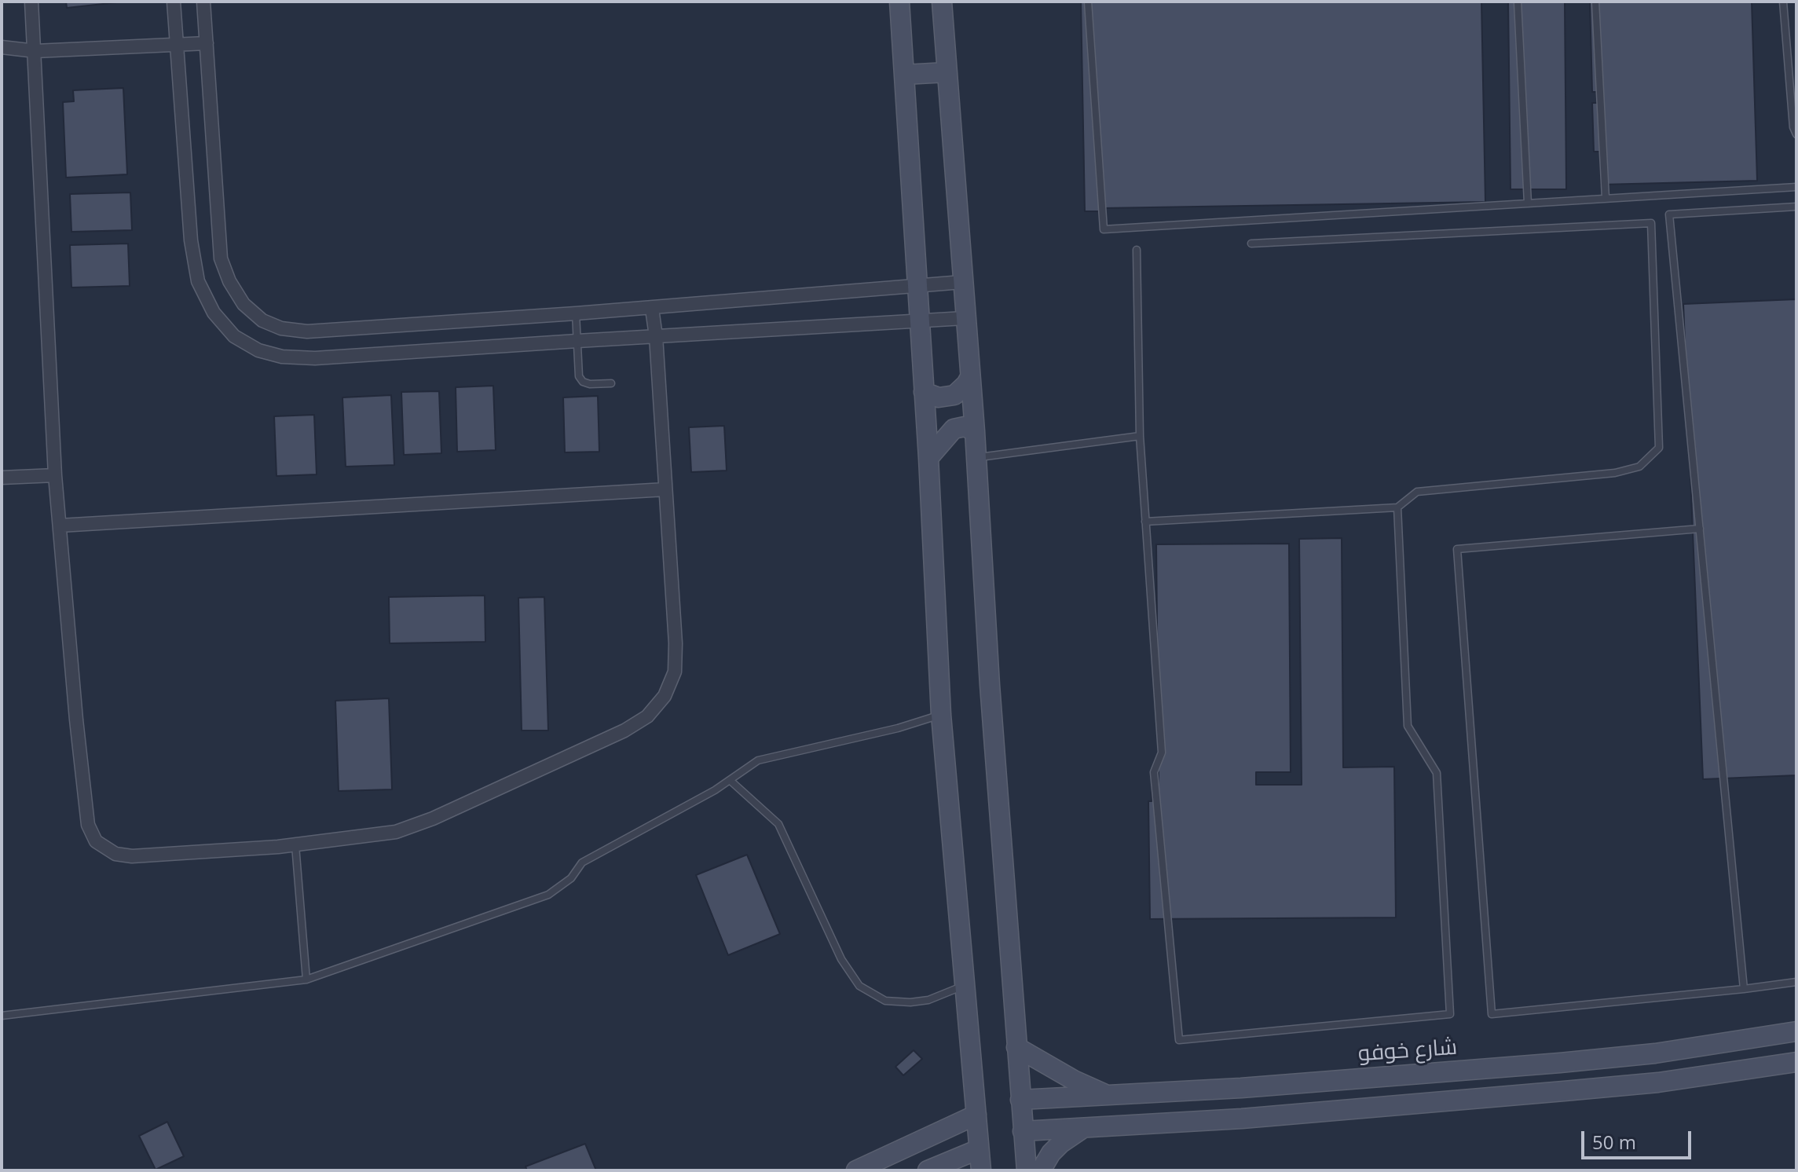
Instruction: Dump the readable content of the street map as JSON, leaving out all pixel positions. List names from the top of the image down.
{
  "streets": {
    "street": ["شارع خوفو"]
  },
  "scale_bar": "50 m"
}
